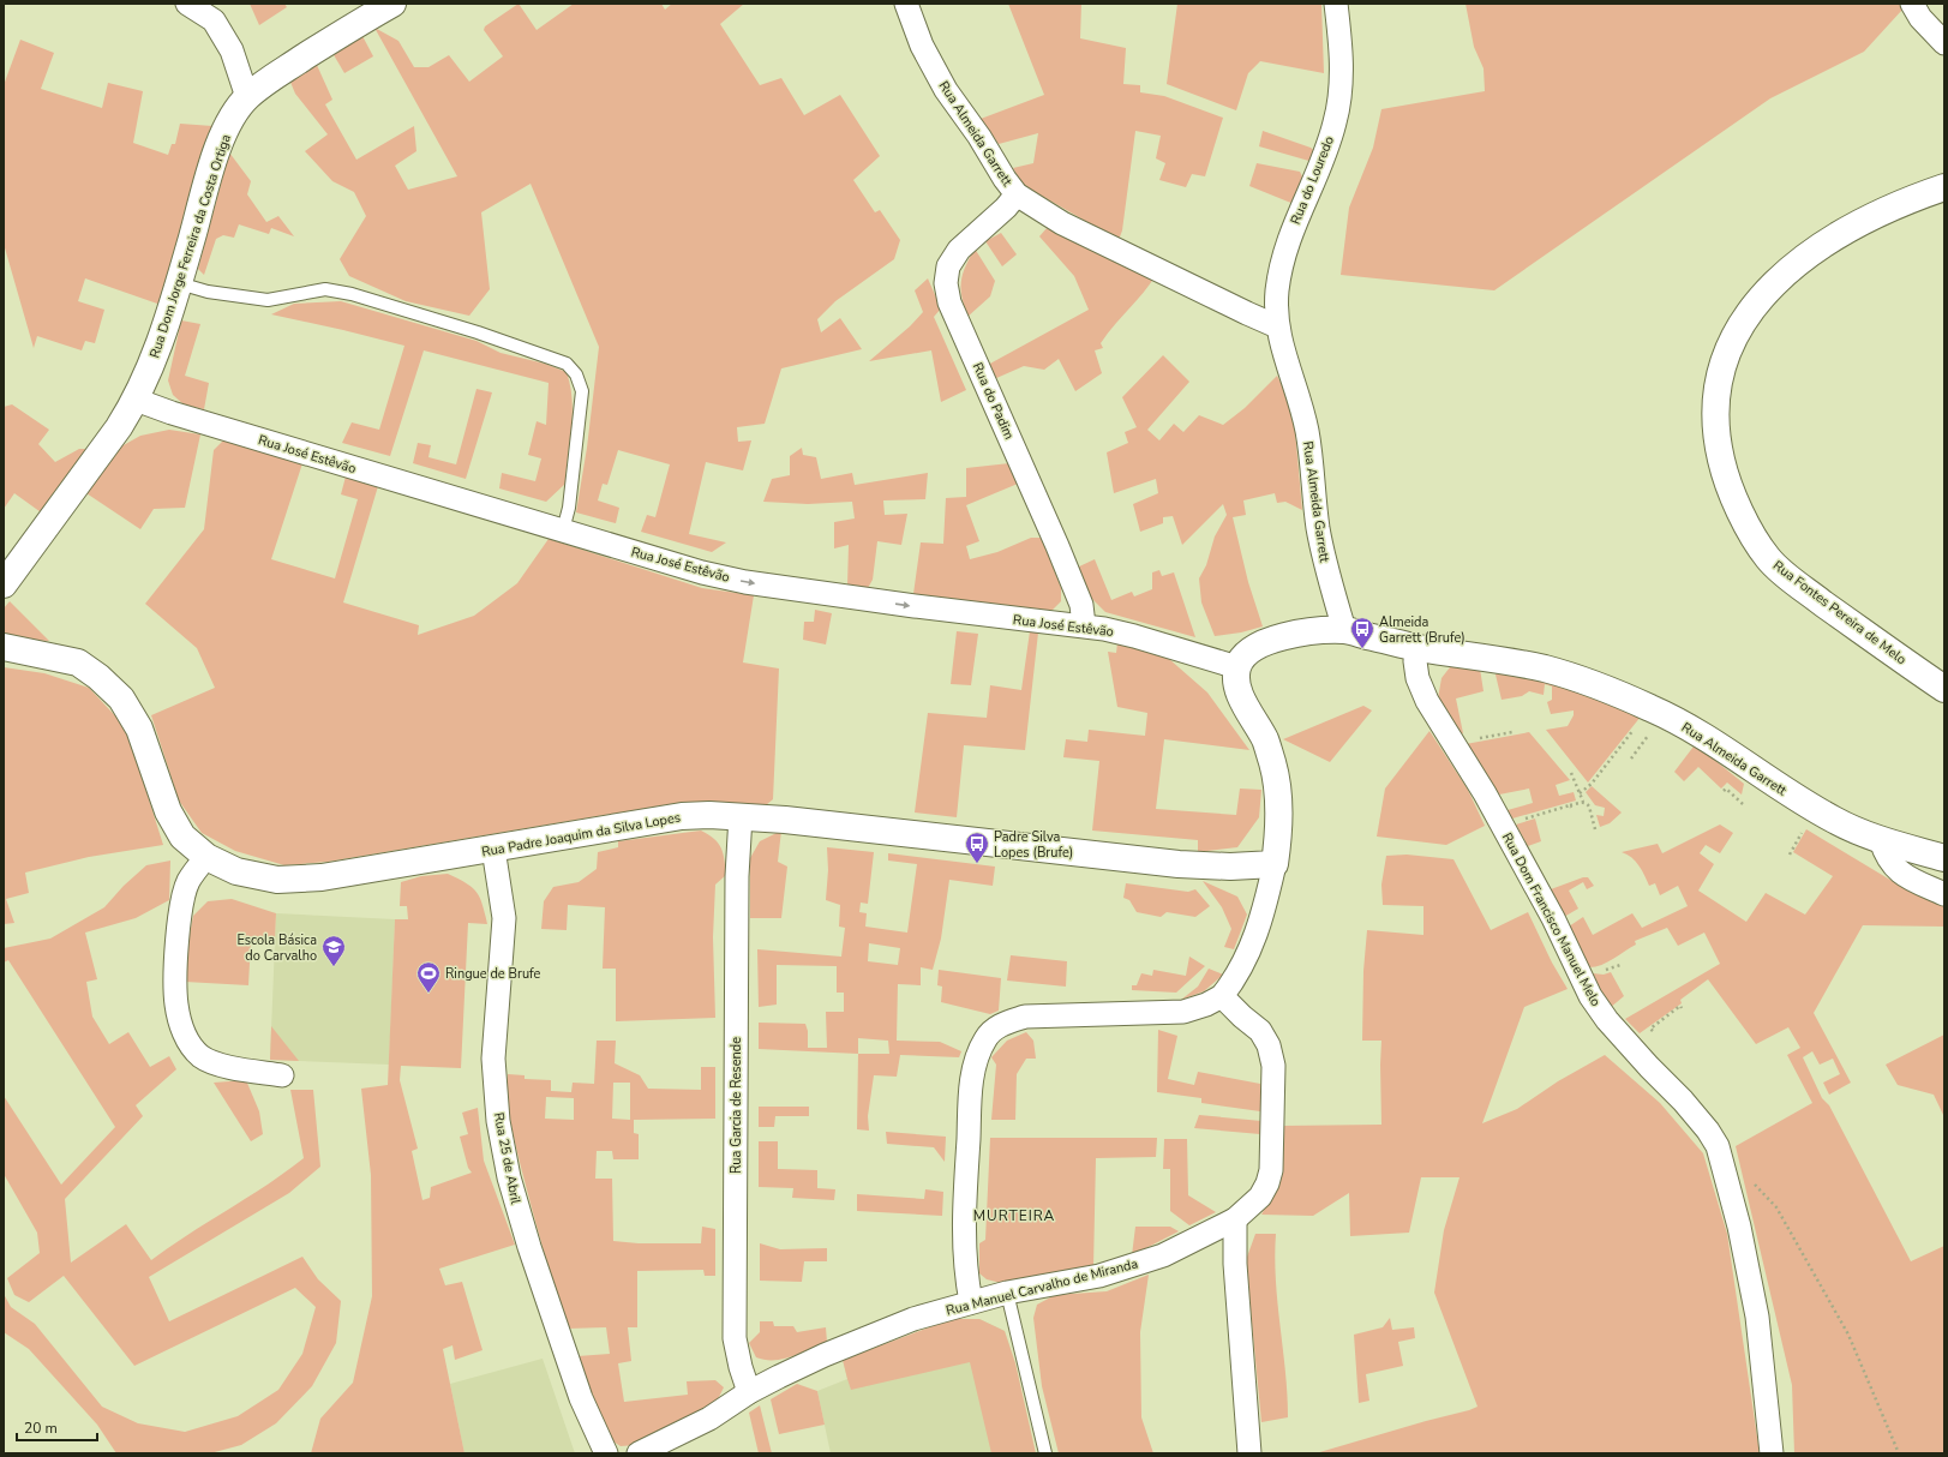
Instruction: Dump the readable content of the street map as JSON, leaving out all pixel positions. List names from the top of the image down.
{
  "streets": {
    "street": [
      "Rua Almeida Garrett",
      "Rua do Louredo",
      "Rua Dom Jorge Ferreira da Costa Ortiga",
      "Rua do Padim",
      "Rua José Estêvão",
      "Rua Fontes Pereira de Melo",
      "Rua Padre Joaquim da Silva Lopes",
      "Rua Dom Francisco Manuel Melo",
      "Rua Garcia de Resende",
      "Rua 25 de Abril",
      "Rua Manuel Carvalho de Miranda"
    ]
  },
  "crossings": [
    ["Rua Almeida Garrett", "Rua do Louredo"],
    ["Rua Almeida Garrett", "Rua do Padim"],
    ["Rua Almeida Garrett", "Rua Dom Francisco Manuel Melo"],
    ["Rua Dom Jorge Ferreira da Costa Ortiga", "Rua José Estêvão"],
    ["Rua do Padim", "Rua José Estêvão"],
    ["Rua Padre Joaquim da Silva Lopes", "Rua Garcia de Resende"],
    ["Rua Padre Joaquim da Silva Lopes", "Rua 25 de Abril"],
    ["Rua Garcia de Resende", "Rua Manuel Carvalho de Miranda"]
  ],
  "one_way": ["Rua José Estêvão"],
  "districts": ["MURTEIRA"],
  "places": {
    "bus stop": ["Almeida Garrett (Brufe)", "Padre Silva Lopes (Brufe)"],
    "school or university": ["Escola Básica do Carvalho"],
    "sports": ["Ringue de Brufe"]
  },
  "scale_bar": "20 m"
}
